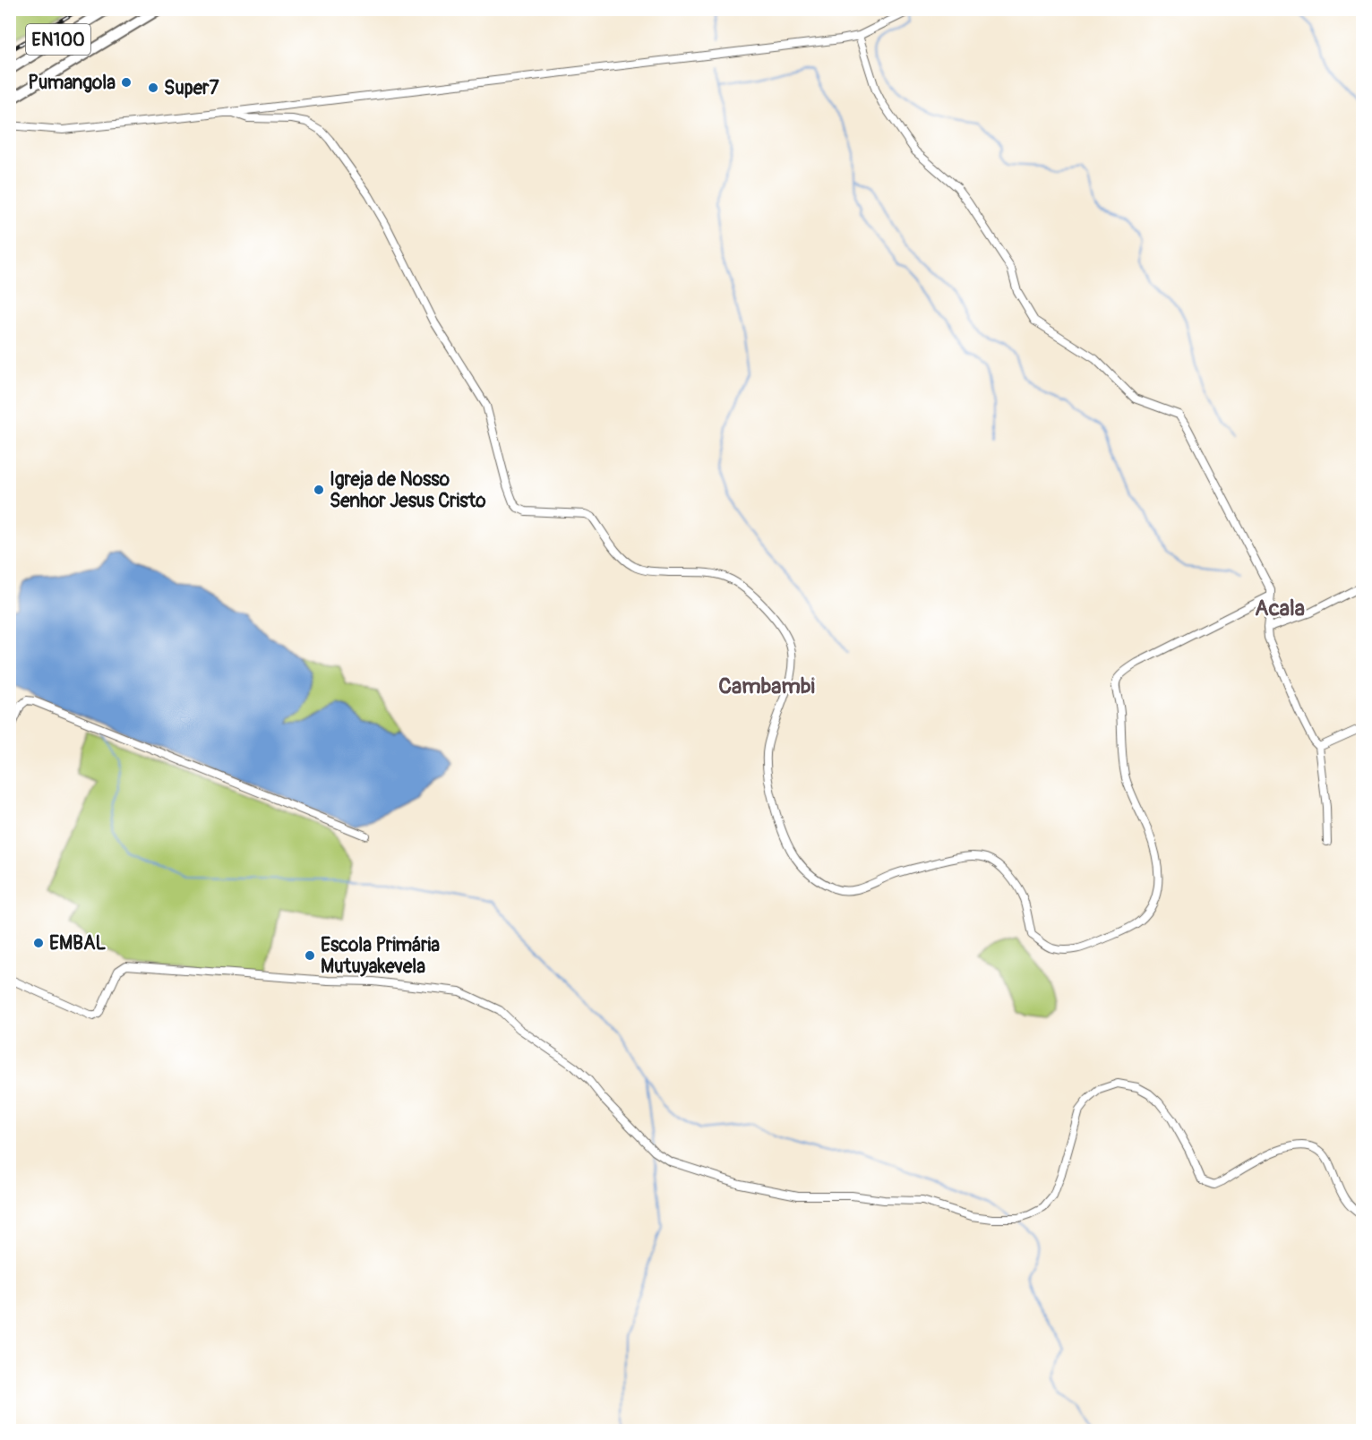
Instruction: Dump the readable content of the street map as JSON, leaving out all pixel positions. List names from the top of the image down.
{
  "streets": {
    "highway": ["EN100"]
  },
  "districts": ["Acala", "Cambambi"],
  "places": [
    "Pumangola",
    "Super7",
    "Igreja de Nosso Senhor Jesus Cristo",
    "EMBAL",
    "Escola Primária Mutuyakevela"
  ]
}
